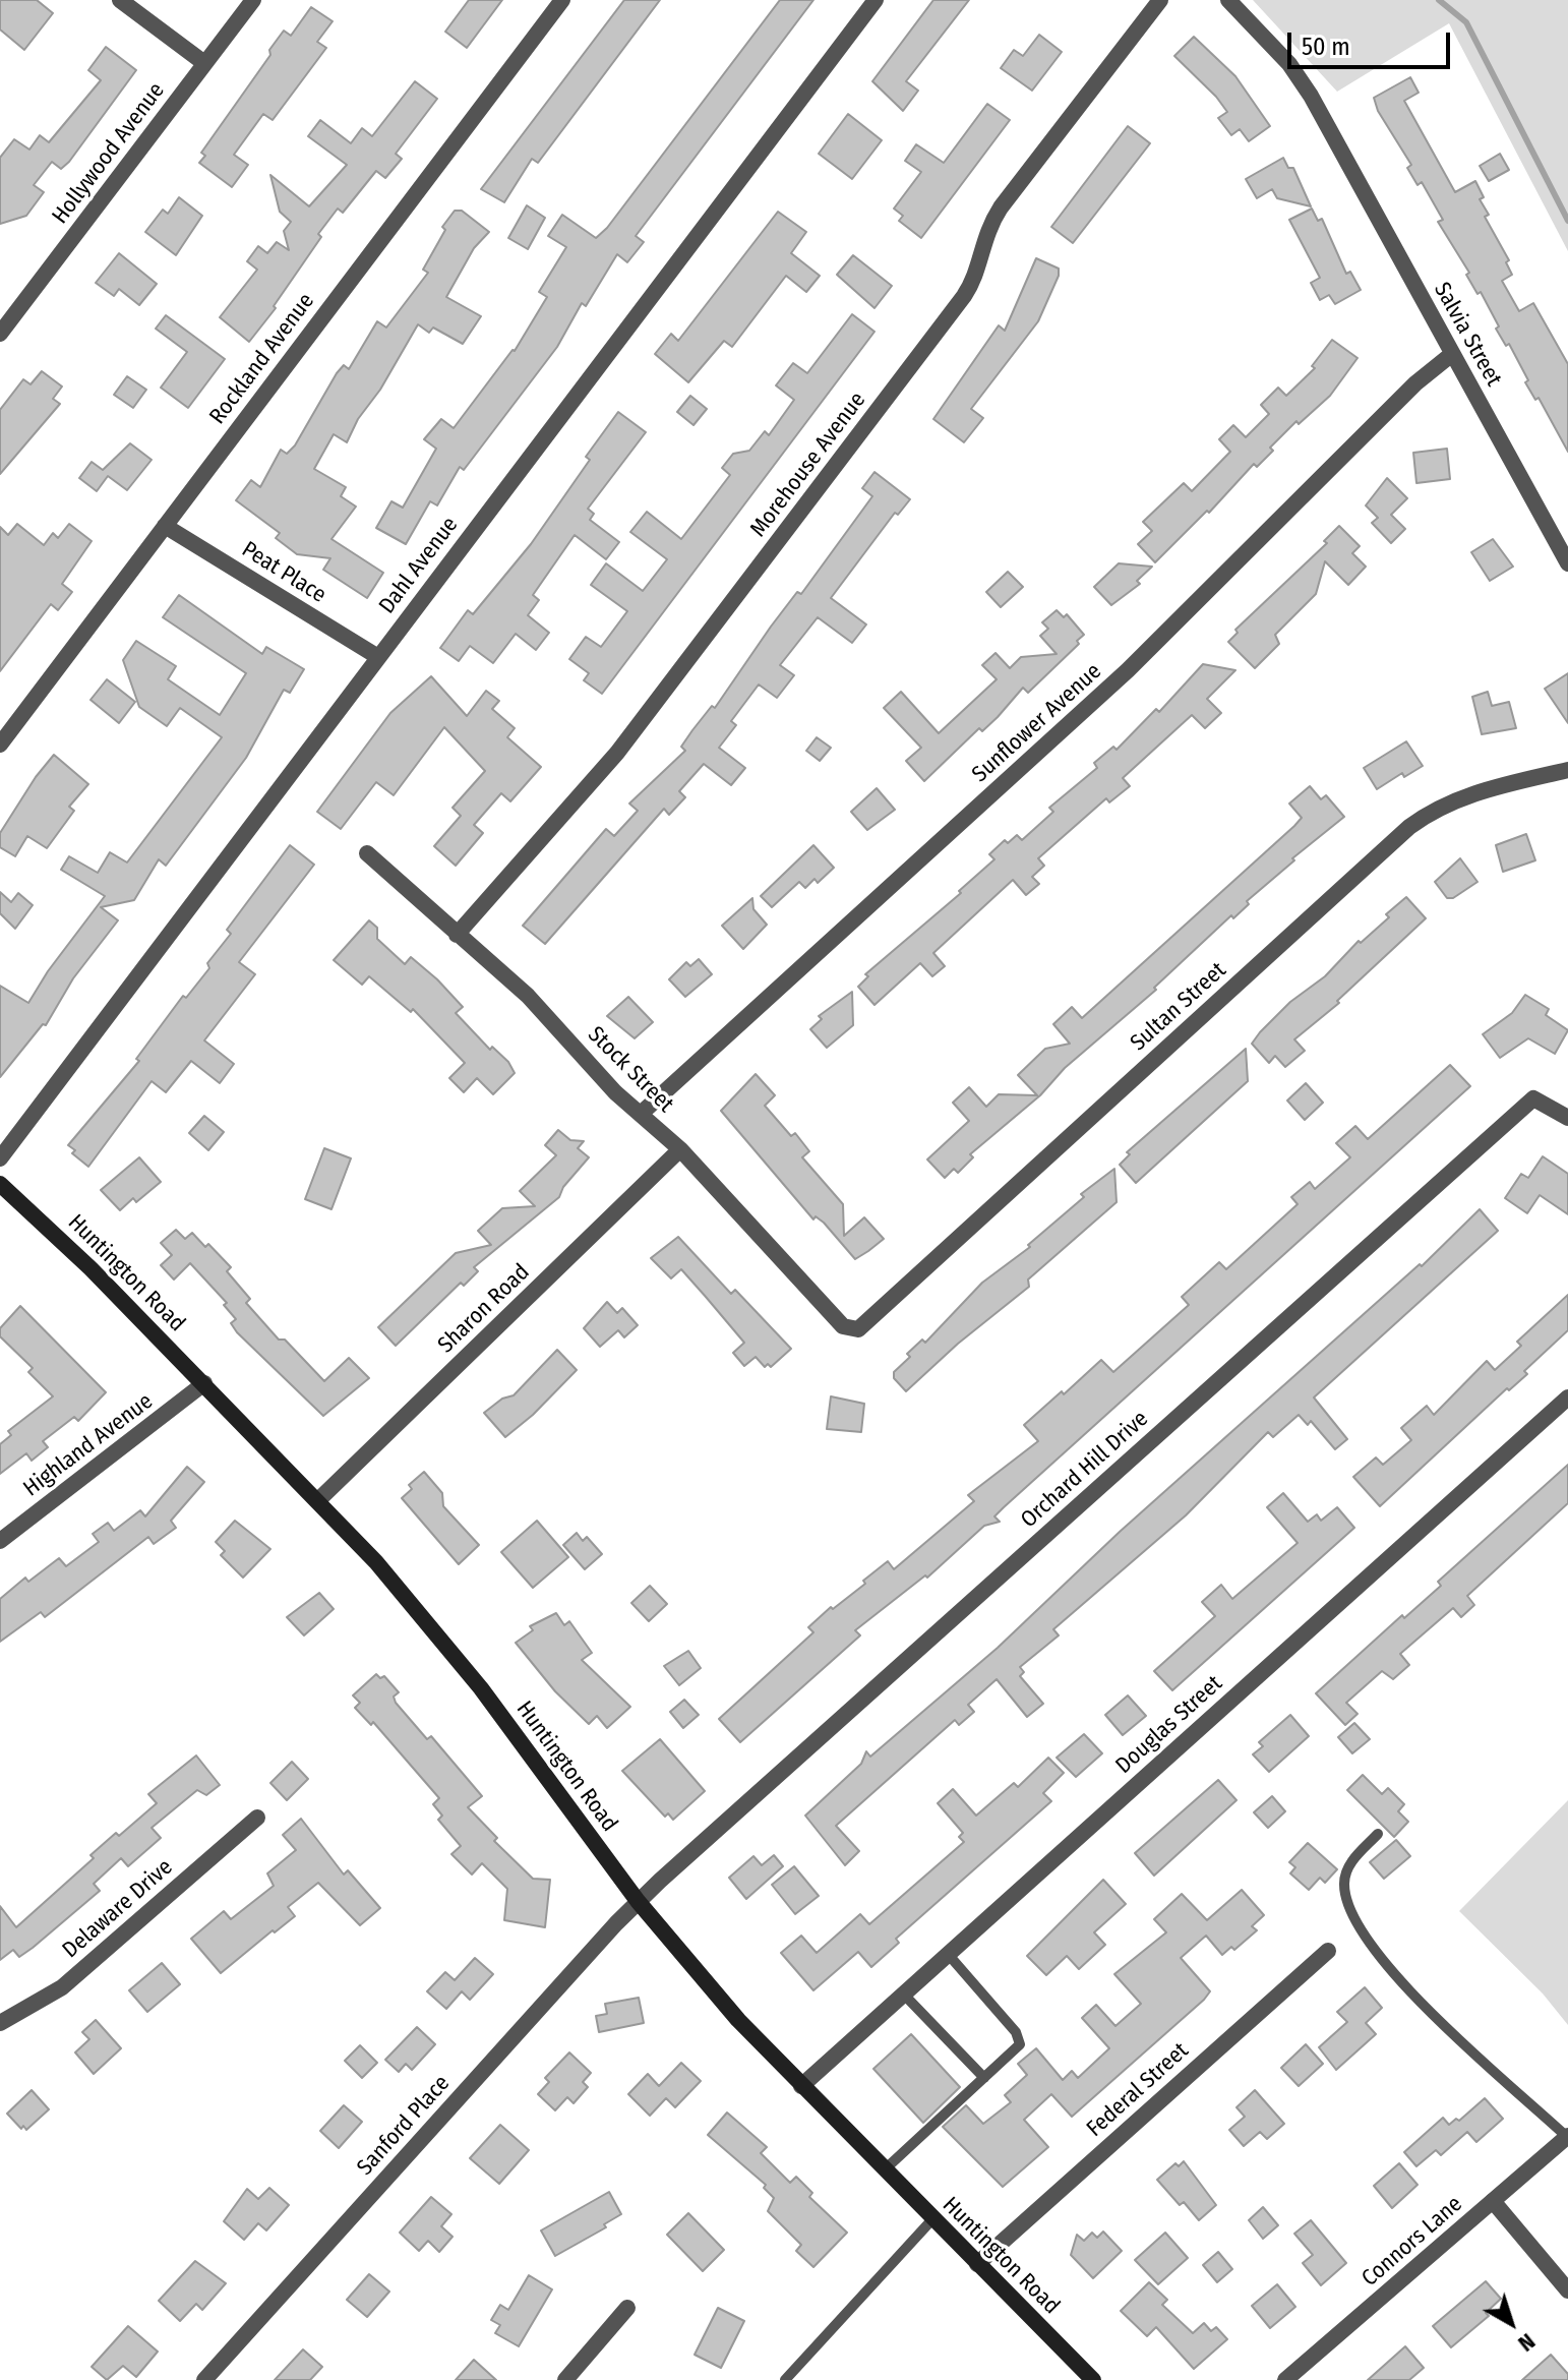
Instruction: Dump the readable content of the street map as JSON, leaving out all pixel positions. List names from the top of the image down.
{
  "streets": {
    "main road": ["Huntington Road"],
    "street": [
      "Hollywood Avenue",
      "Salvia Street",
      "Rockland Avenue",
      "Morehouse Avenue",
      "Dahl Avenue",
      "Peat Place",
      "Sunflower Avenue",
      "Sultan Street",
      "Stock Street",
      "Sharon Road",
      "Highland Avenue",
      "Orchard Hill Drive",
      "Douglas Street",
      "Delaware Drive",
      "Federal Street",
      "Sanford Place",
      "Connors Lane"
    ]
  },
  "crossings": [
    ["Salvia Street", "Sunflower Avenue"],
    ["Rockland Avenue", "Peat Place"],
    ["Morehouse Avenue", "Stock Street"],
    ["Dahl Avenue", "Peat Place"],
    ["Sunflower Avenue", "Stock Street"],
    ["Sultan Street", "Stock Street"],
    ["Stock Street", "Sharon Road"],
    ["Huntington Road", "Sharon Road"],
    ["Huntington Road", "Highland Avenue"],
    ["Huntington Road", "Orchard Hill Drive"],
    ["Huntington Road", "Douglas Street"],
    ["Huntington Road", "Federal Street"],
    ["Huntington Road", "Sanford Place"],
    ["Orchard Hill Drive", "Sanford Place"]
  ],
  "scale_bar": "50 m",
  "north": "bottom right"
}
